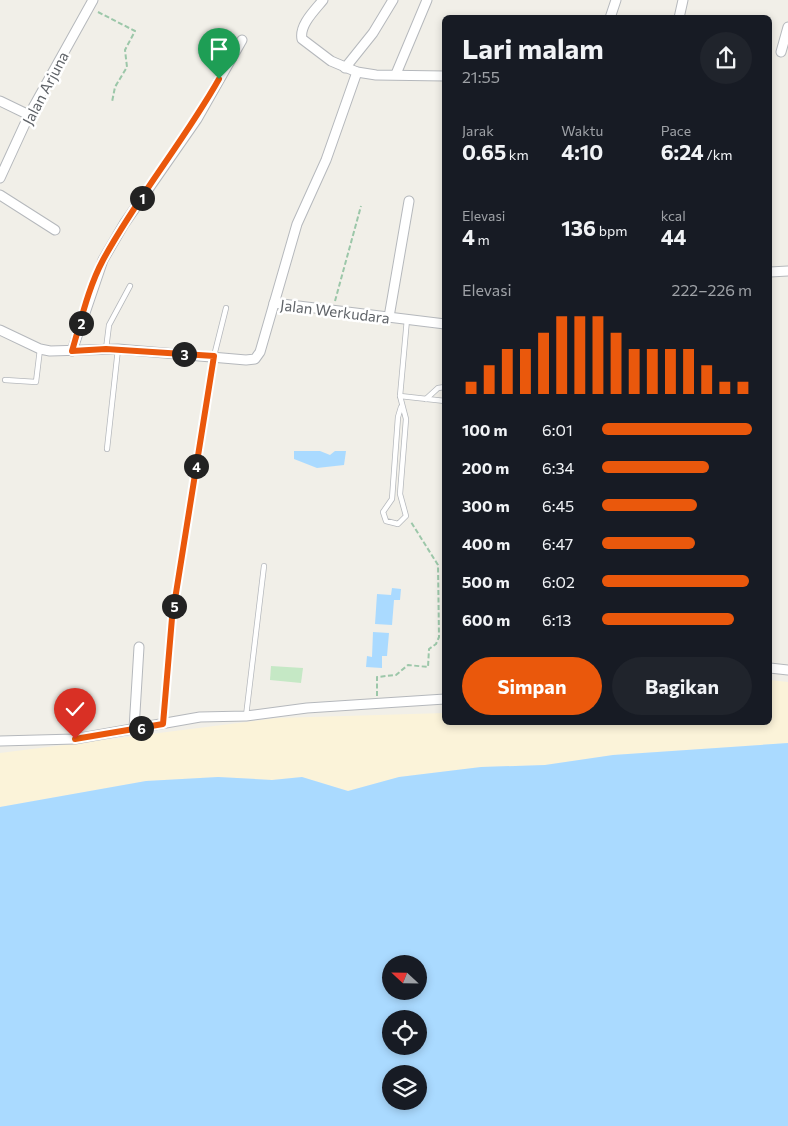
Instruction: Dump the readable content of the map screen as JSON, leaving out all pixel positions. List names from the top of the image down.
{
  "streets": {
    "street": ["Jalan Arjuna", "Jalan Werkudara"]
  },
  "north": "left",
  "page": {
    "heading": ["Lari malam", "21:55"],
    "stats": [
      ["Jarak", "0.65 km"],
      ["Waktu", "4:10"],
      ["Pace", "6:24 /km"],
      ["Elevasi", "4 m"],
      ["136 bpm"],
      ["kcal", "44"]
    ],
    "pins": [
      "1",
      "2",
      "3",
      "4",
      "5",
      "6"
    ],
    "chart": ["Elevasi", "222–226 m"],
    "list": [
      {
        "name": "100 m",
        "note": "6:01"
      },
      {
        "name": "200 m",
        "note": "6:34"
      },
      {
        "name": "300 m",
        "note": "6:45"
      },
      {
        "name": "400 m",
        "note": "6:47"
      },
      {
        "name": "500 m",
        "note": "6:02"
      },
      {
        "name": "600 m",
        "note": "6:13"
      }
    ],
    "buttons": ["Simpan", "Bagikan"]
  }
}
